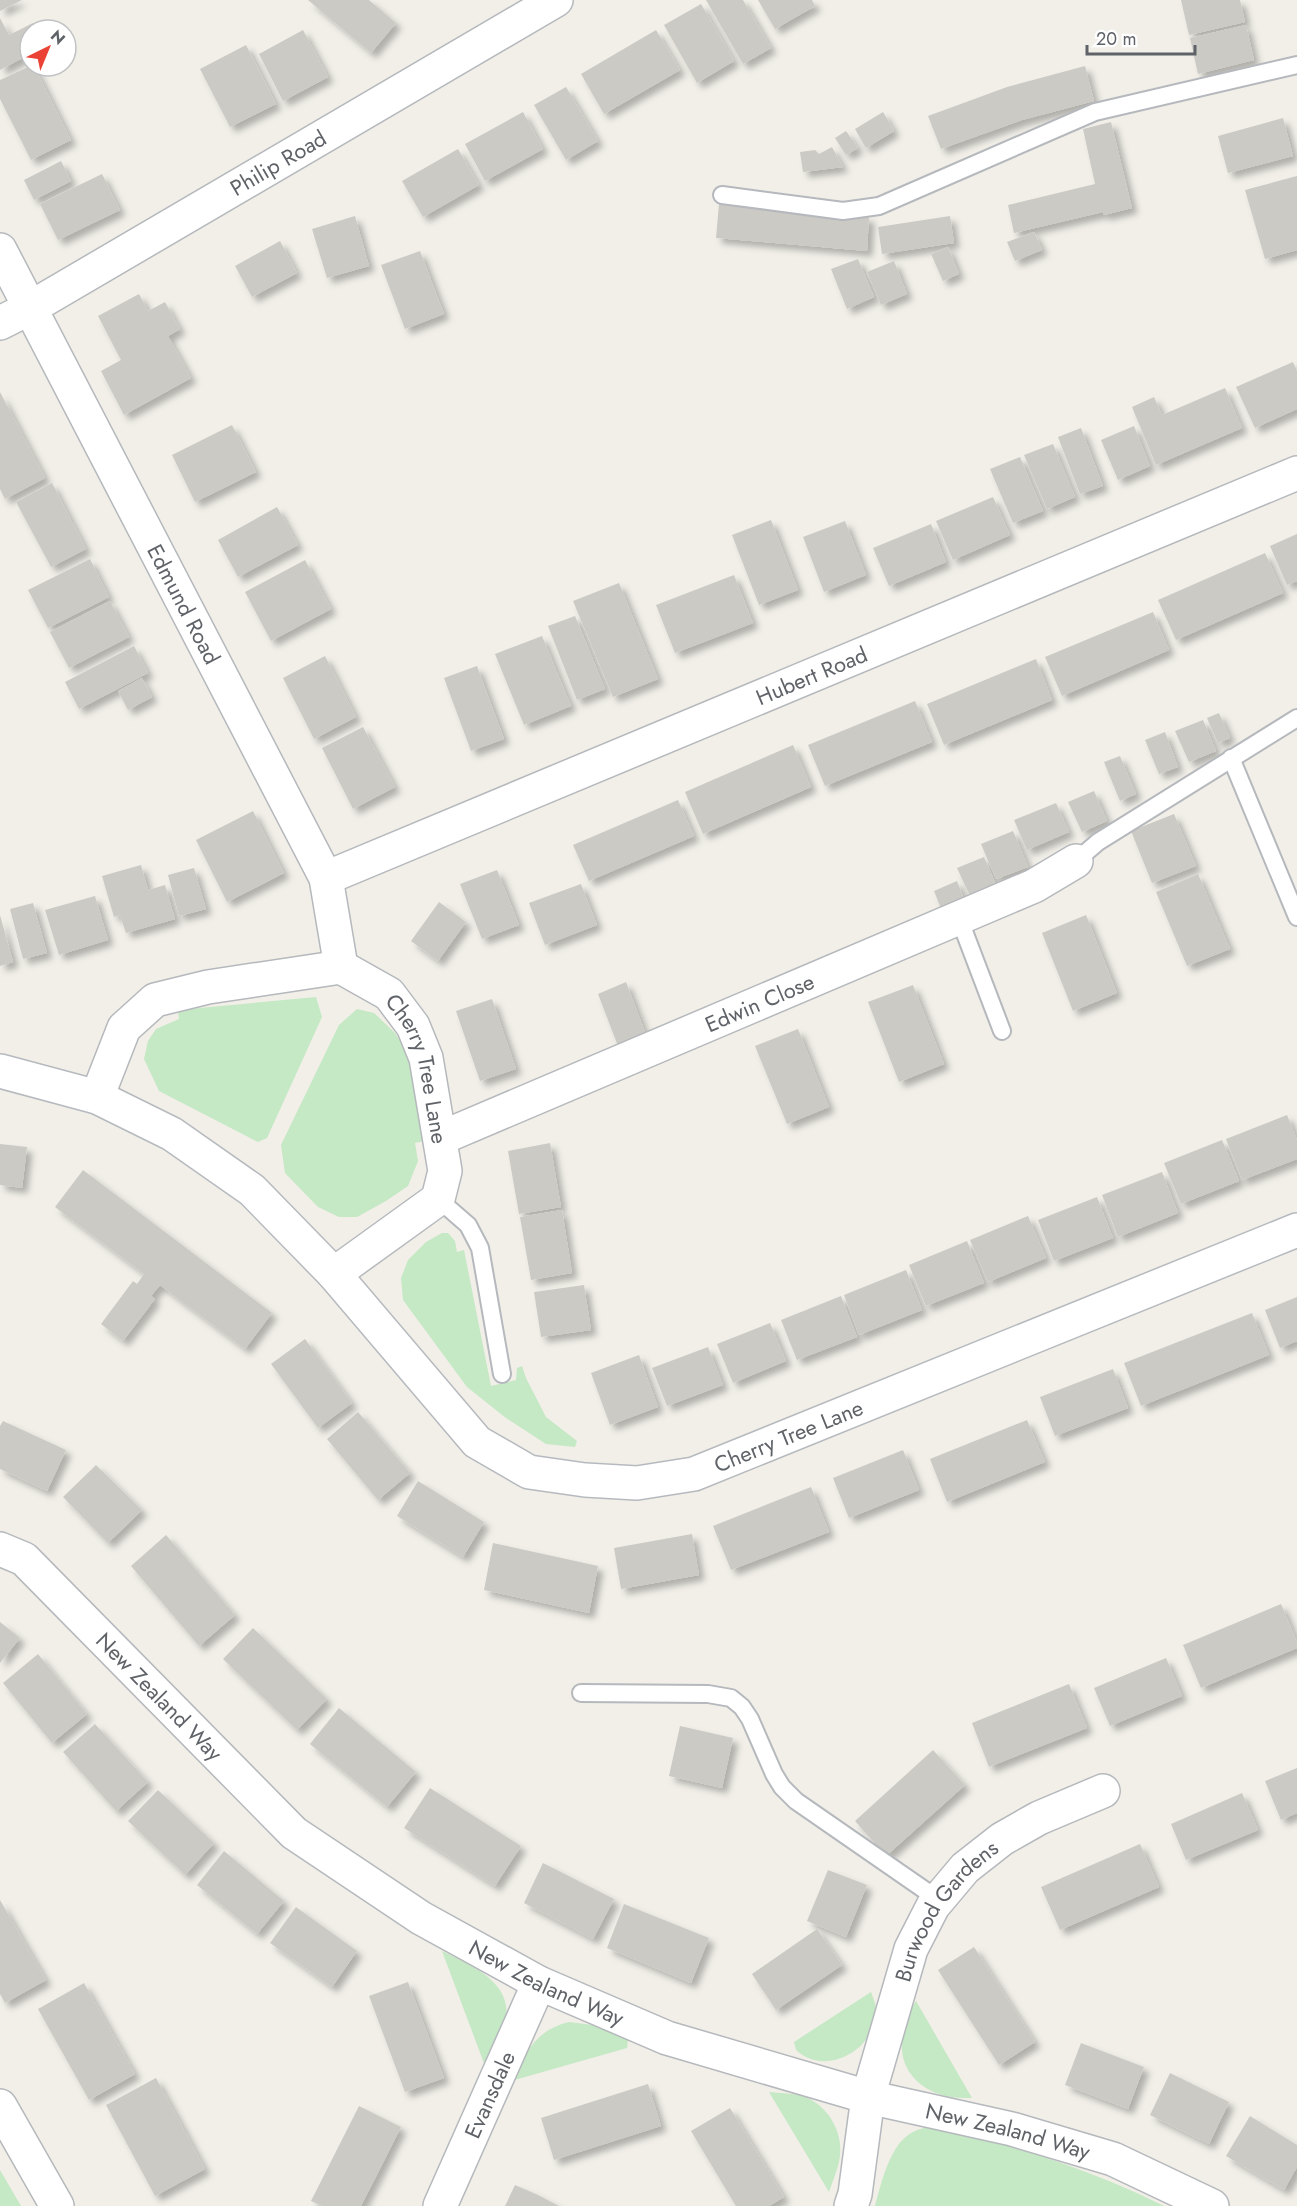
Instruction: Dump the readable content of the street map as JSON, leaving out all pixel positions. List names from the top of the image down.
{
  "streets": {
    "street": [
      "Philip Road",
      "Edmund Road",
      "Hubert Road",
      "Edwin Close",
      "Cherry Tree Lane",
      "New Zealand Way",
      "Burwood Gardens",
      "Evansdale"
    ]
  },
  "crossings": [
    ["Philip Road", "Edmund Road"],
    ["Edmund Road", "Hubert Road"],
    ["Edmund Road", "Cherry Tree Lane"],
    ["Edwin Close", "Cherry Tree Lane"],
    ["New Zealand Way", "Burwood Gardens"],
    ["New Zealand Way", "Evansdale"]
  ],
  "scale_bar": "20 m",
  "north": "top right"
}
